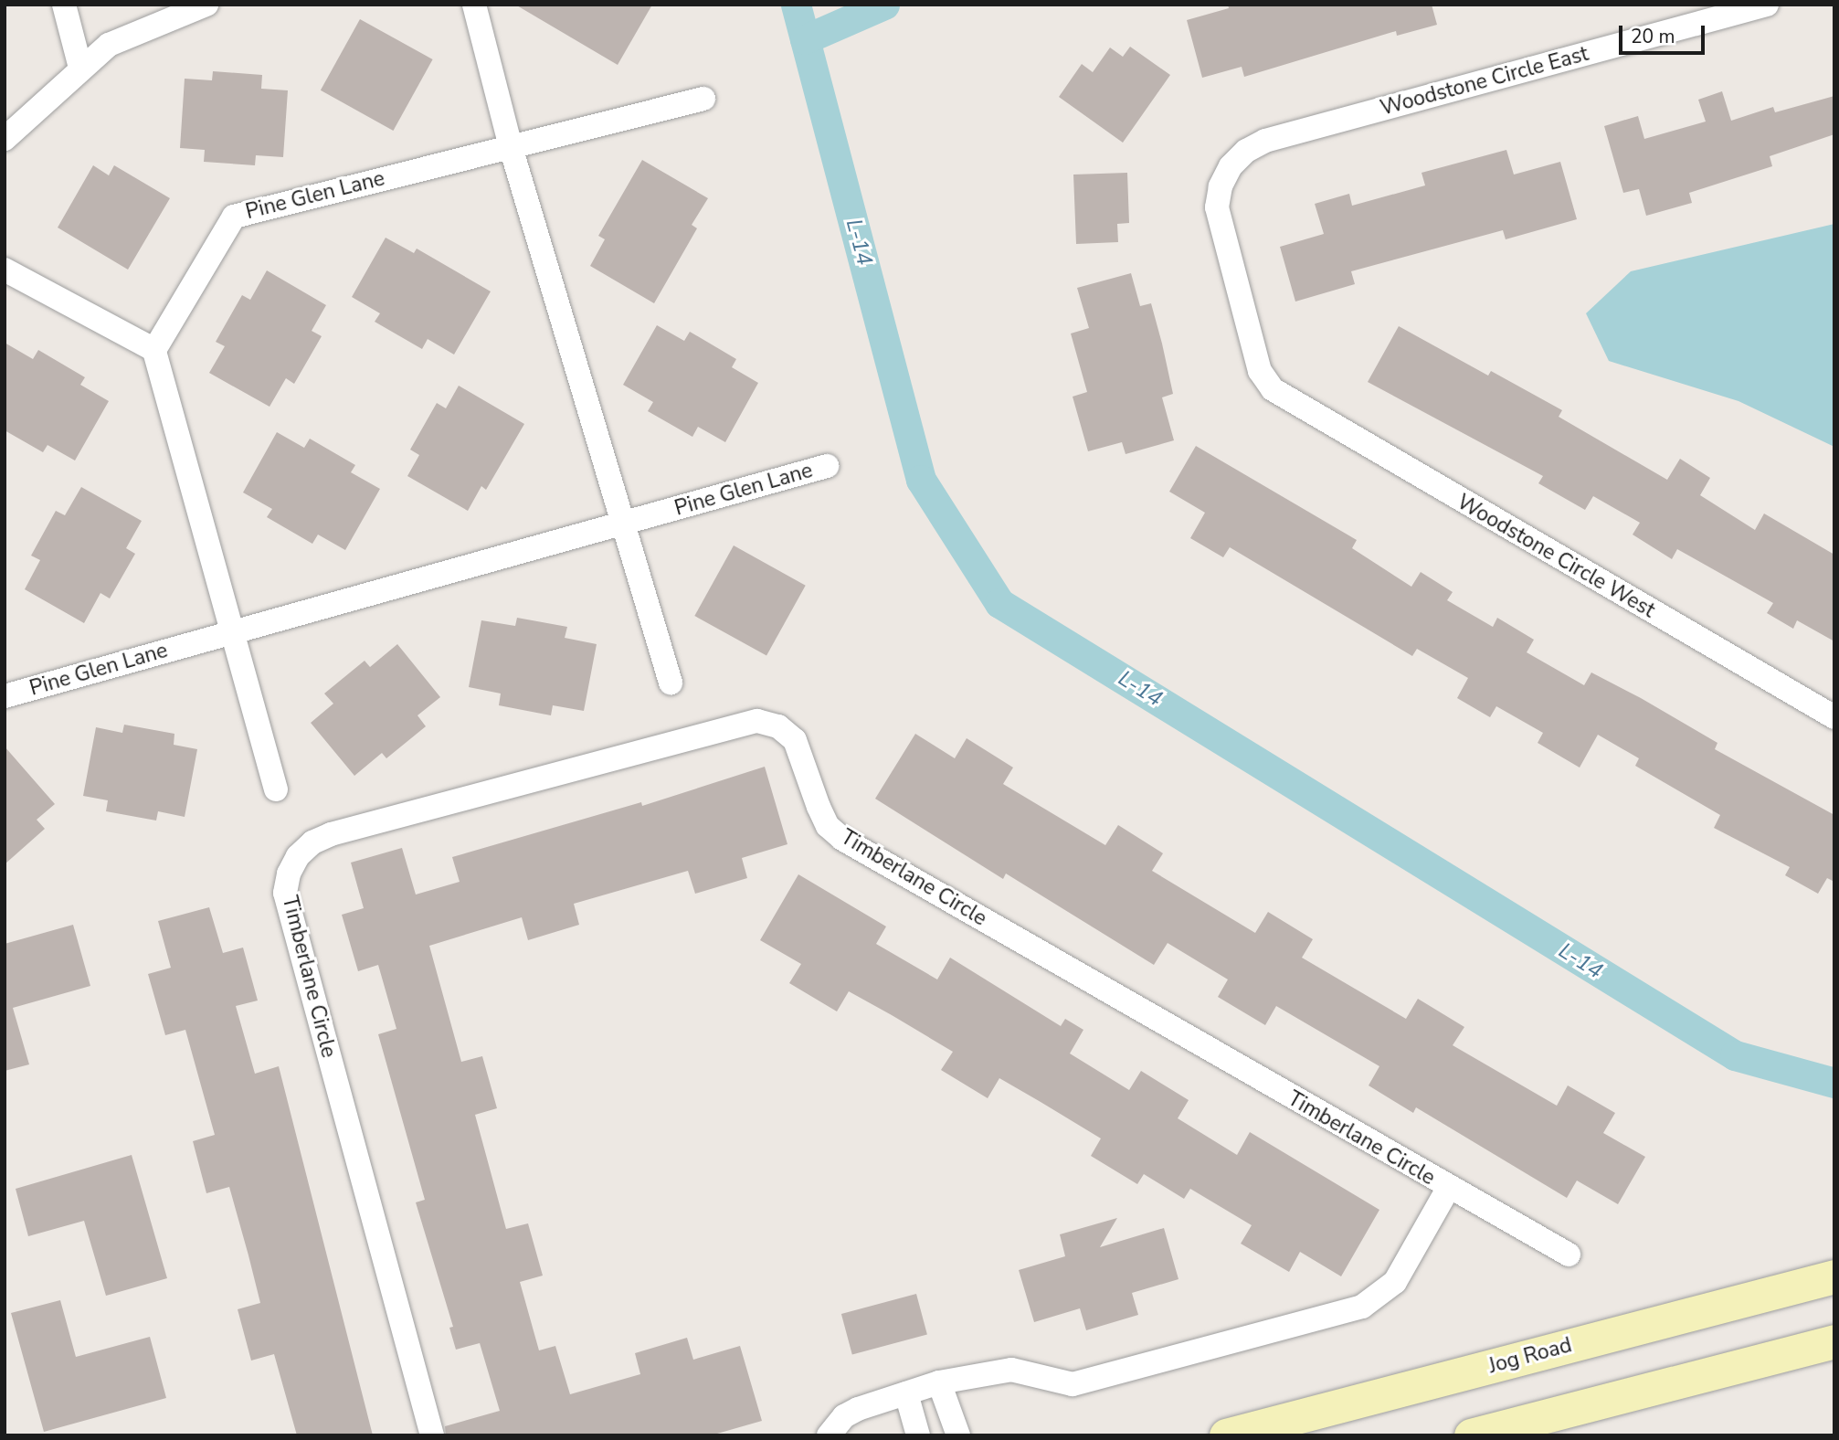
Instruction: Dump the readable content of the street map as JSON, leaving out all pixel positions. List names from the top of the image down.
{
  "streets": {
    "main road": ["Jog Road"],
    "street": [
      "Woodstone Circle East",
      "Pine Glen Lane",
      "Woodstone Circle West",
      "Timberlane Circle"
    ]
  },
  "crossings": [
    ["Woodstone Circle East", "Woodstone Circle West"]
  ],
  "water": ["L-14"],
  "scale_bar": "20 m"
}
